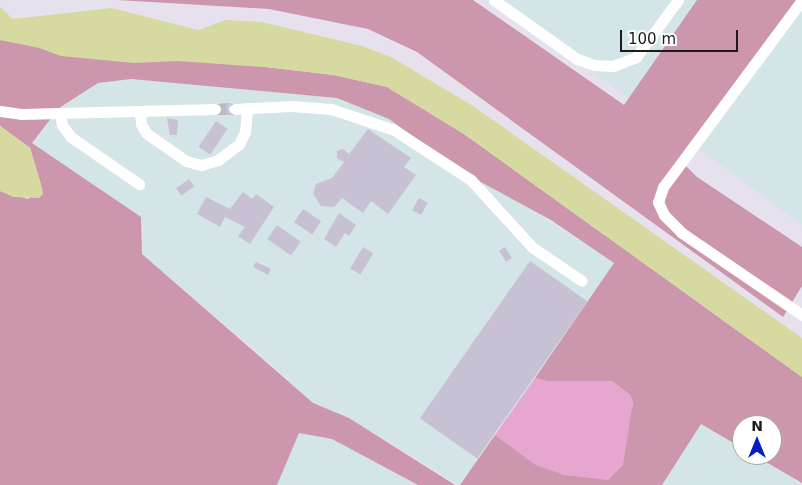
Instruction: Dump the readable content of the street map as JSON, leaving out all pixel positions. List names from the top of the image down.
{
  "scale_bar": "100 m",
  "north": "top"
}
